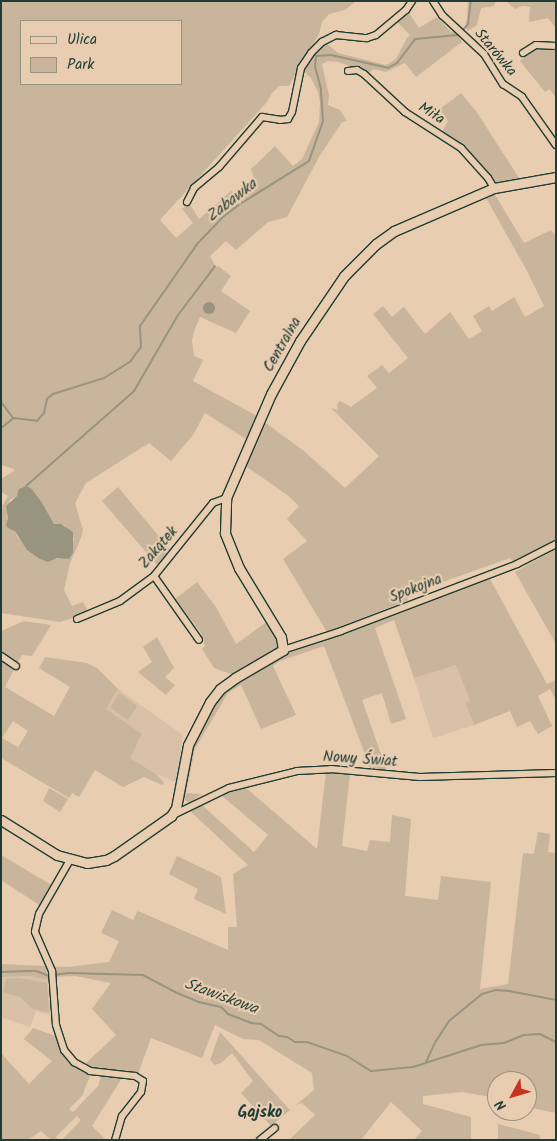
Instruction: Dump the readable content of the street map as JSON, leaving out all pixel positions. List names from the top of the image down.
{
  "streets": {
    "street": [
      "Starówka",
      "Miła",
      "Centralna",
      "Zakątek",
      "Spokojna",
      "Nowy Świat"
    ]
  },
  "crossings": [
    ["Miła", "Centralna"],
    ["Centralna", "Zakątek"],
    ["Centralna", "Spokojna"]
  ],
  "districts": ["Gajsko"],
  "water": ["Zabawka", "Stawiskowa"],
  "legend": ["Ulica", "Park"],
  "north": "bottom left"
}
